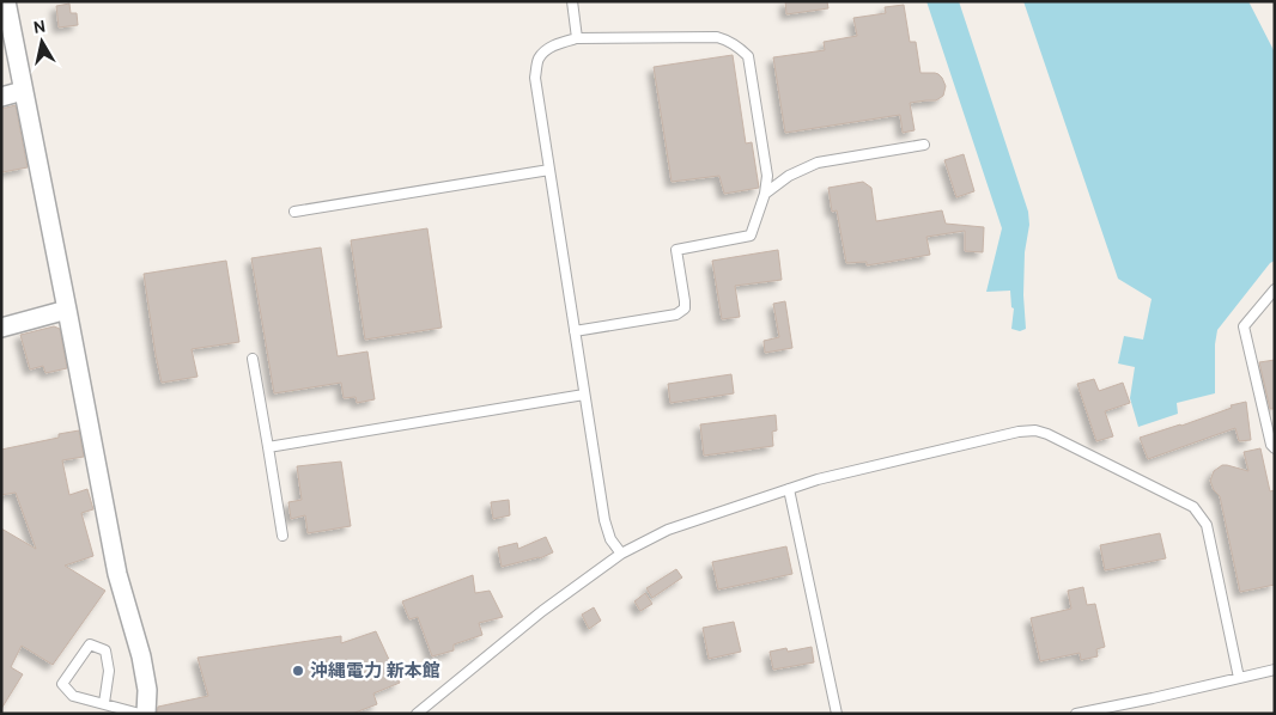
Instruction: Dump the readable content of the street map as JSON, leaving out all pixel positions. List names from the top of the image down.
{
  "places": ["沖縄電力 新本館"],
  "north": "top"
}
